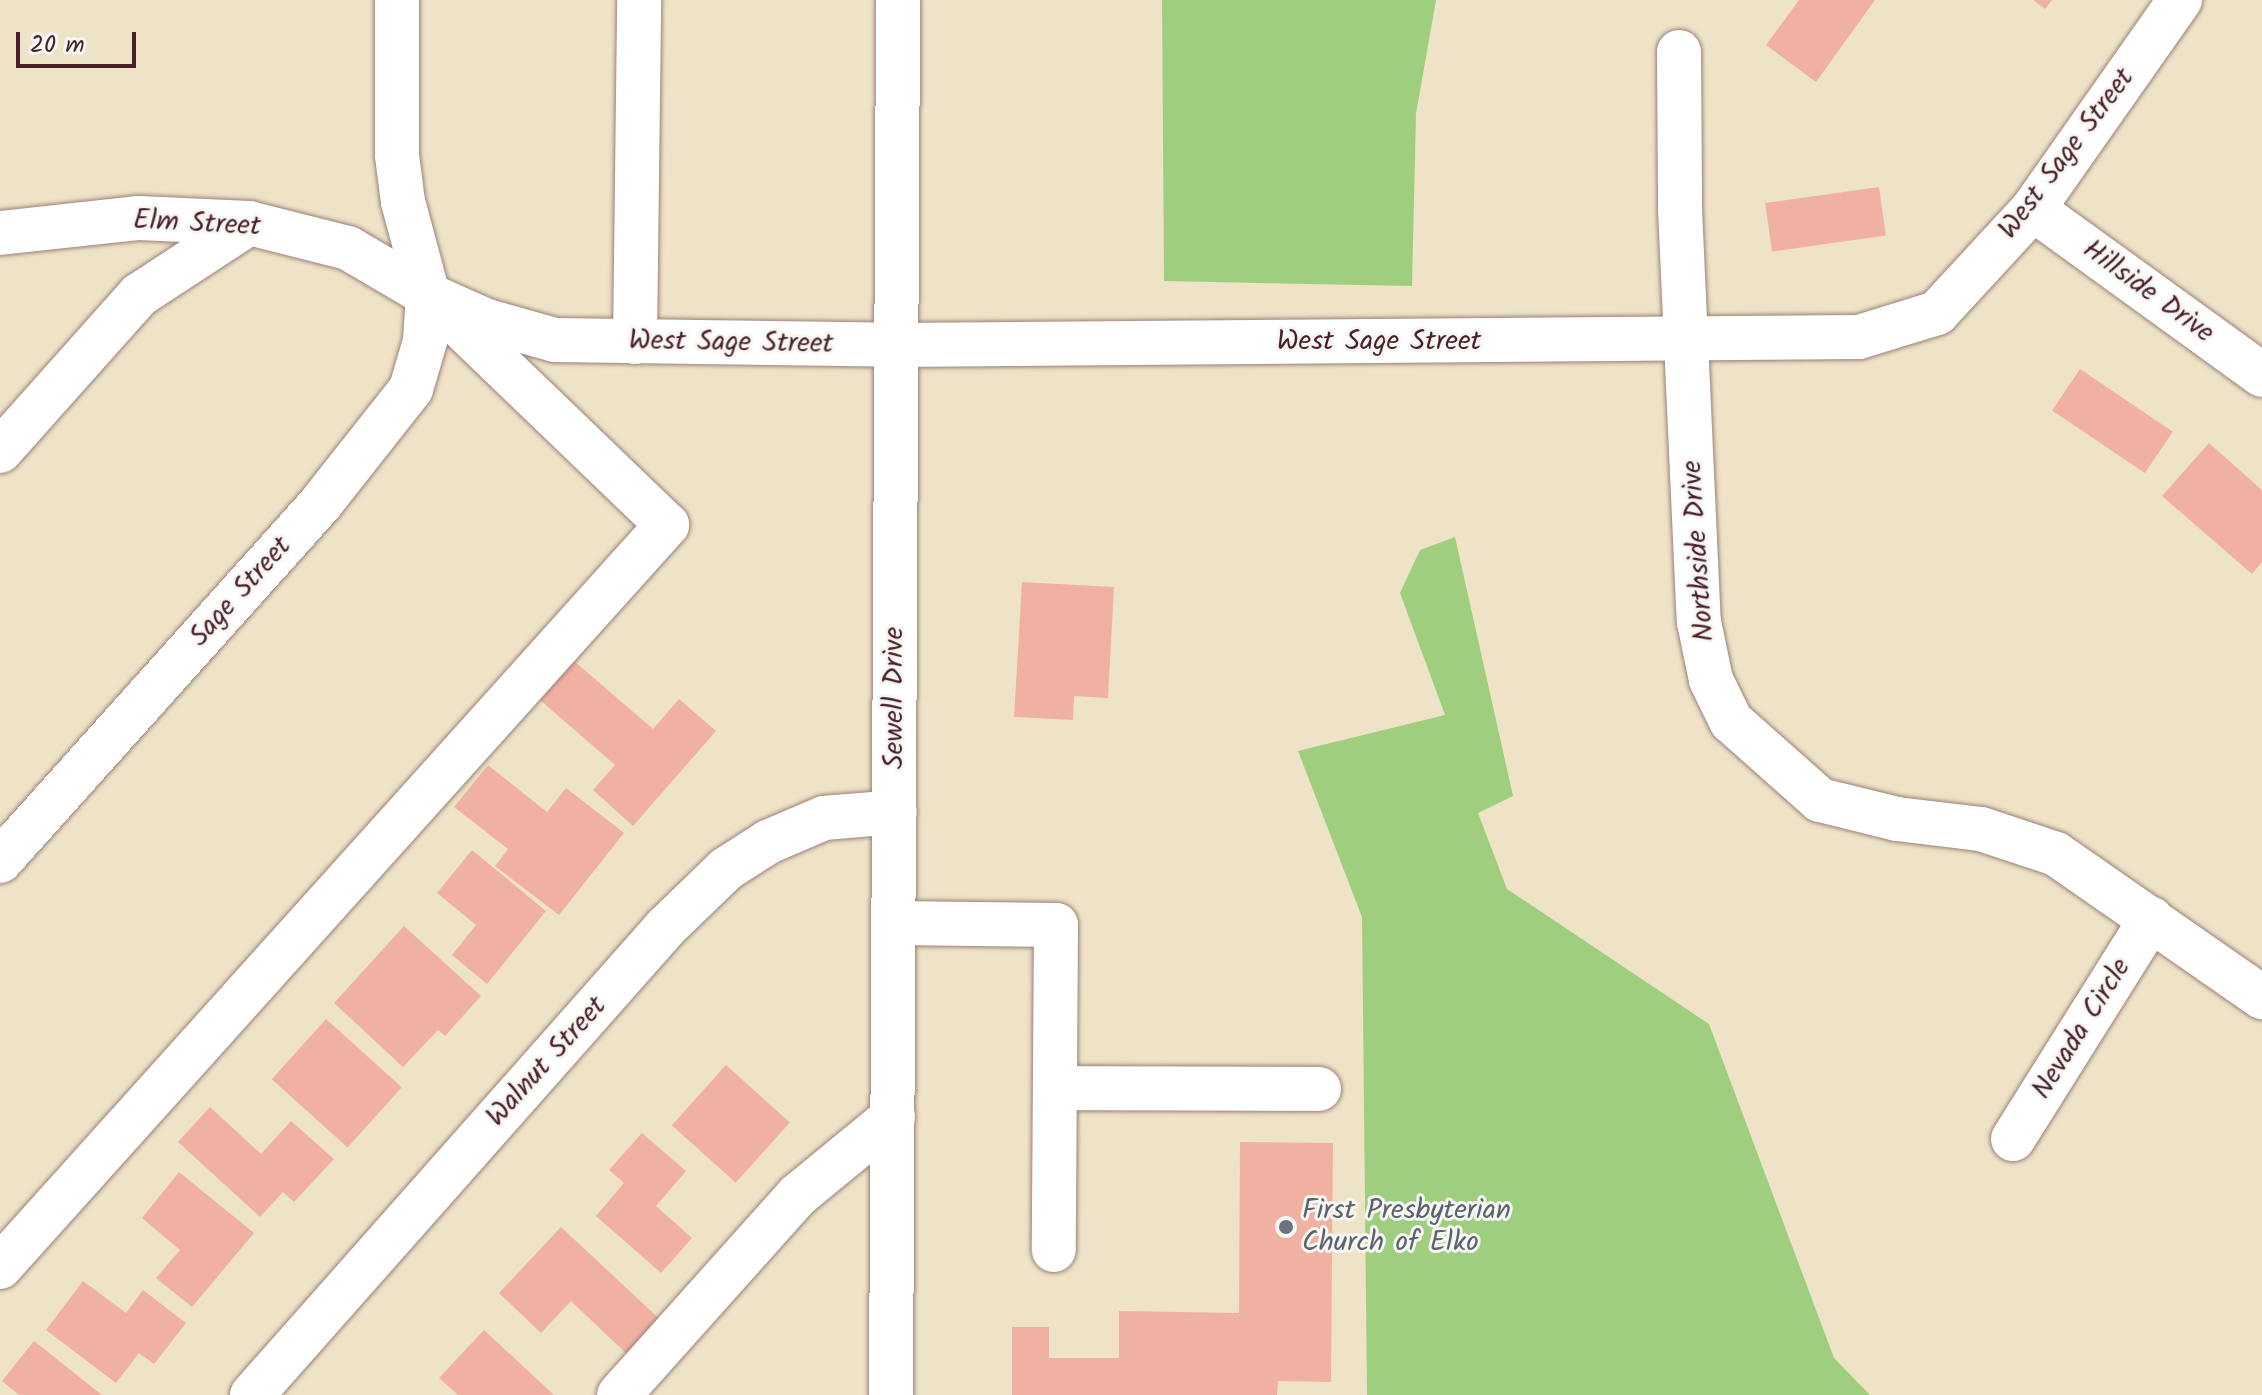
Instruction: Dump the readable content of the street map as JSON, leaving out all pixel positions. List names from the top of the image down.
{
  "streets": {
    "street": [
      "West Sage Street",
      "Elm Street",
      "Hillside Drive",
      "Northside Drive",
      "Sage Street",
      "Sewell Drive",
      "Nevada Circle",
      "Walnut Street"
    ]
  },
  "crossings": [
    ["West Sage Street", "Elm Street"],
    ["West Sage Street", "Hillside Drive"],
    ["West Sage Street", "Northside Drive"],
    ["West Sage Street", "Sage Street"],
    ["West Sage Street", "Sewell Drive"],
    ["Elm Street", "Sage Street"],
    ["Northside Drive", "Nevada Circle"],
    ["Sewell Drive", "Walnut Street"]
  ],
  "places": ["First Presbyterian Church of Elko"],
  "scale_bar": "20 m"
}
